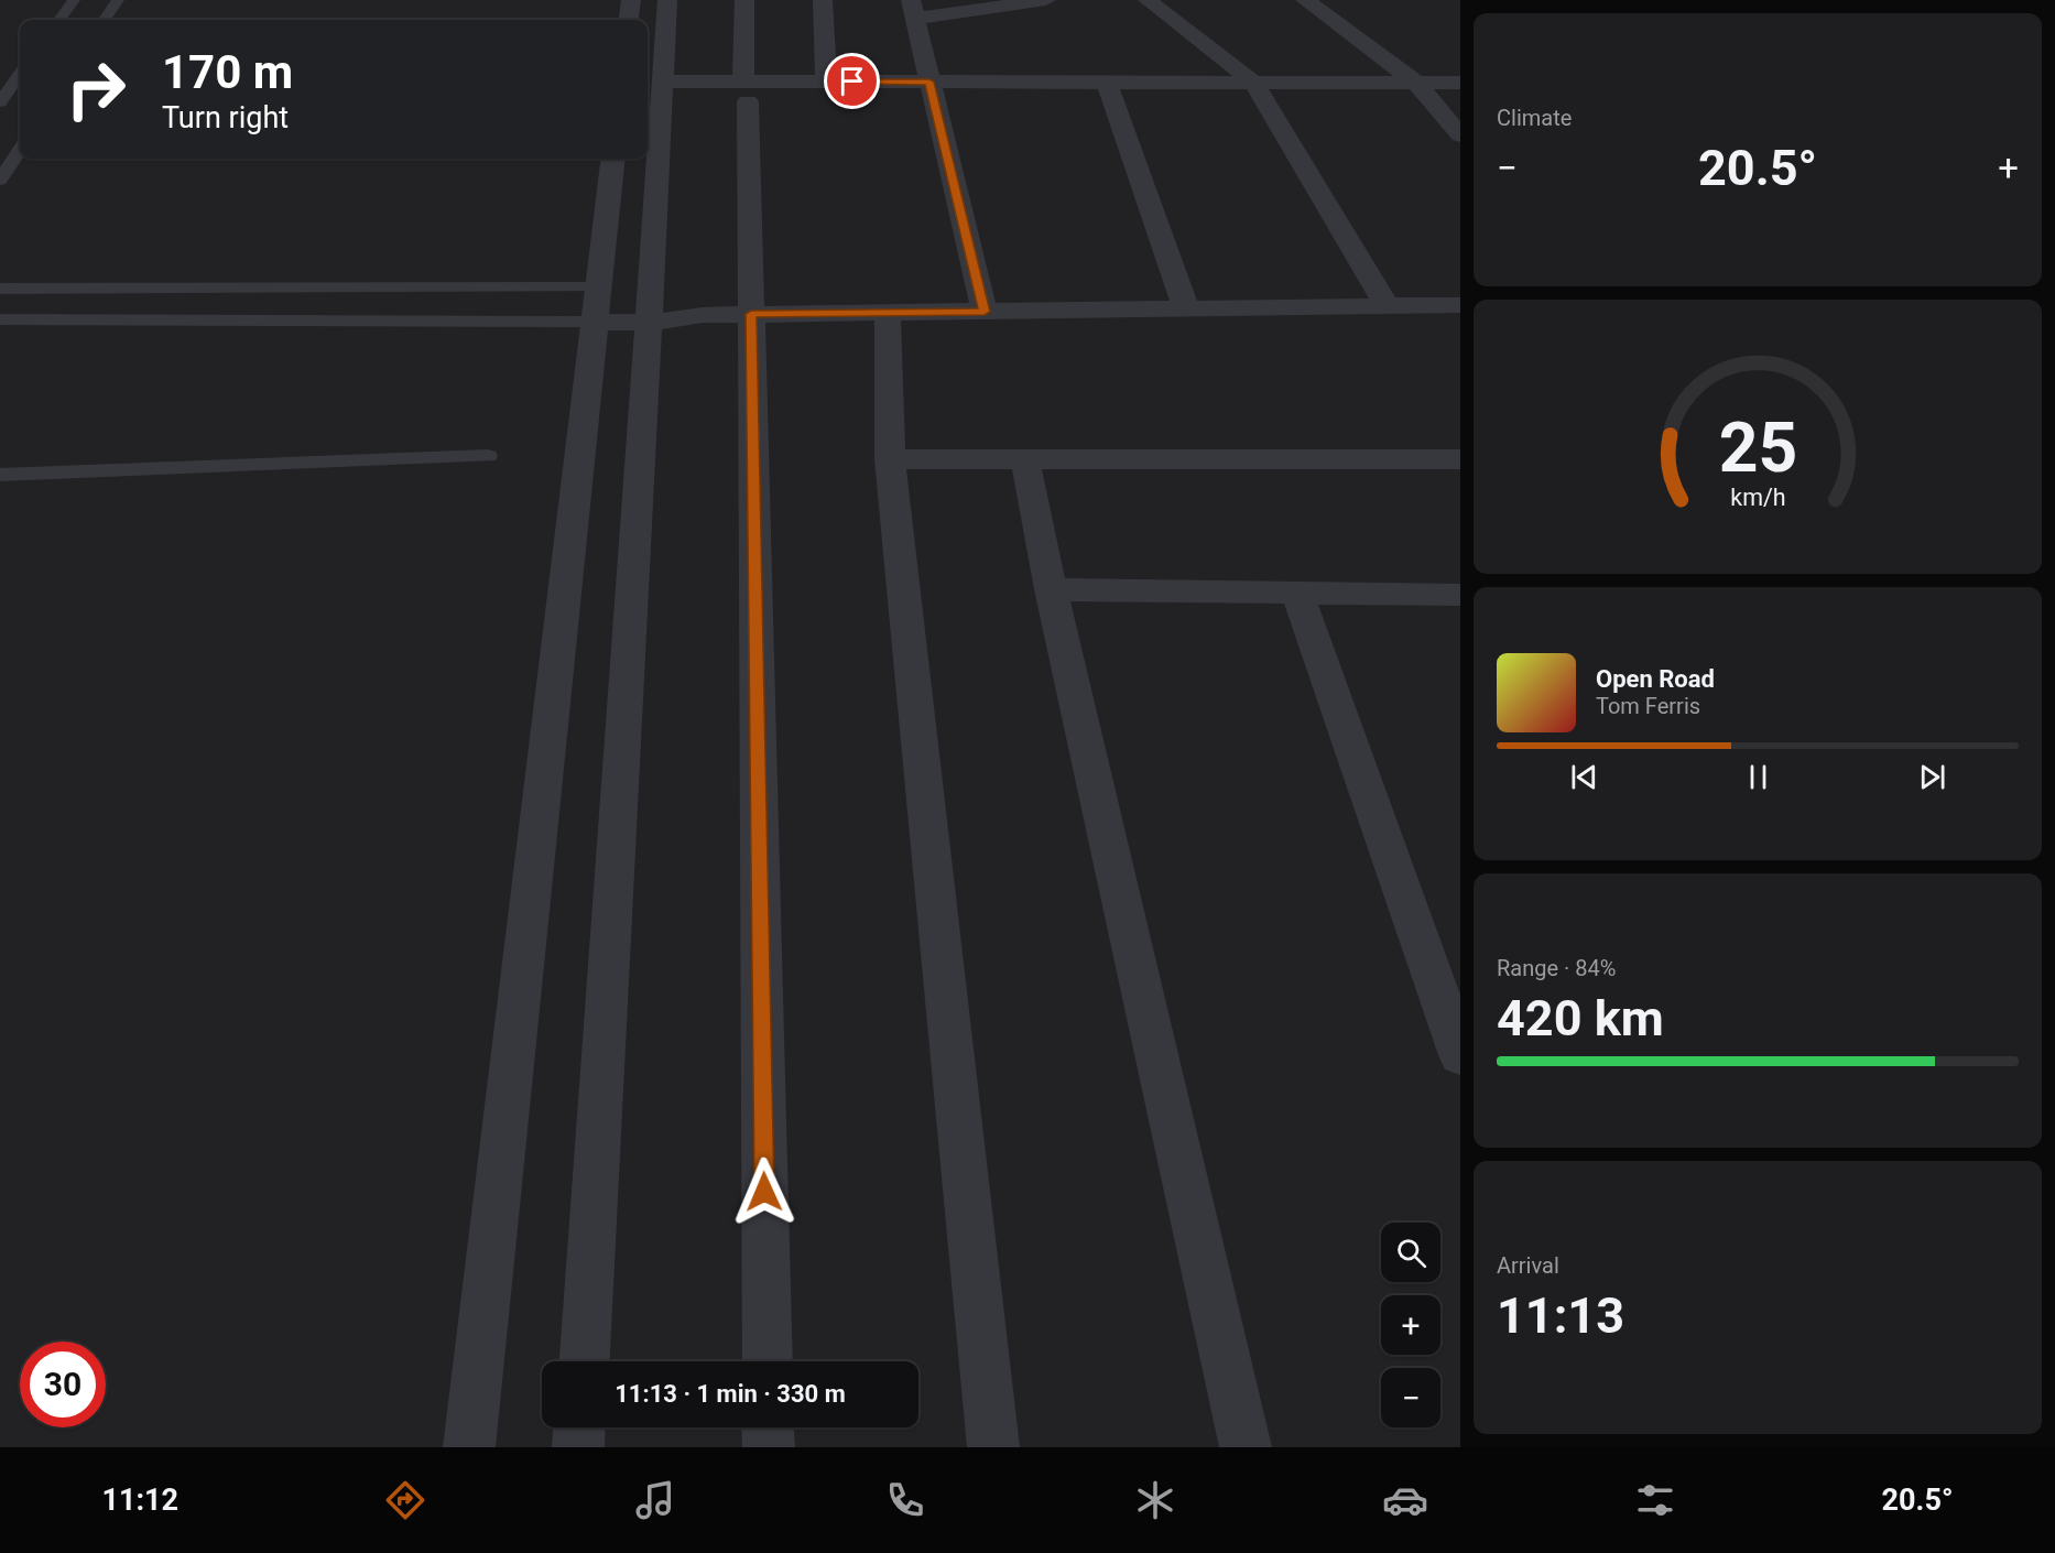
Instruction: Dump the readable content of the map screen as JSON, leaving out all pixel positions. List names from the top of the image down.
{
  "page": {
    "tile": [
      "Climate",
      ["Range · 84%", "420 km"],
      ["Arrival", "11:13"]
    ],
    "turn": ["170 m", "Turn right"],
    "heat": ["−", "20.5°", "+"],
    "song": ["Open Road", "Tom Ferris"],
    "map_buttons": ["+", "−"],
    "limit": "30",
    "trip": "11:13 · 1 min · 330 m",
    "tabs": ["11:12", "20.5°"],
    "gauge": ["25", "km/h"]
  }
}
